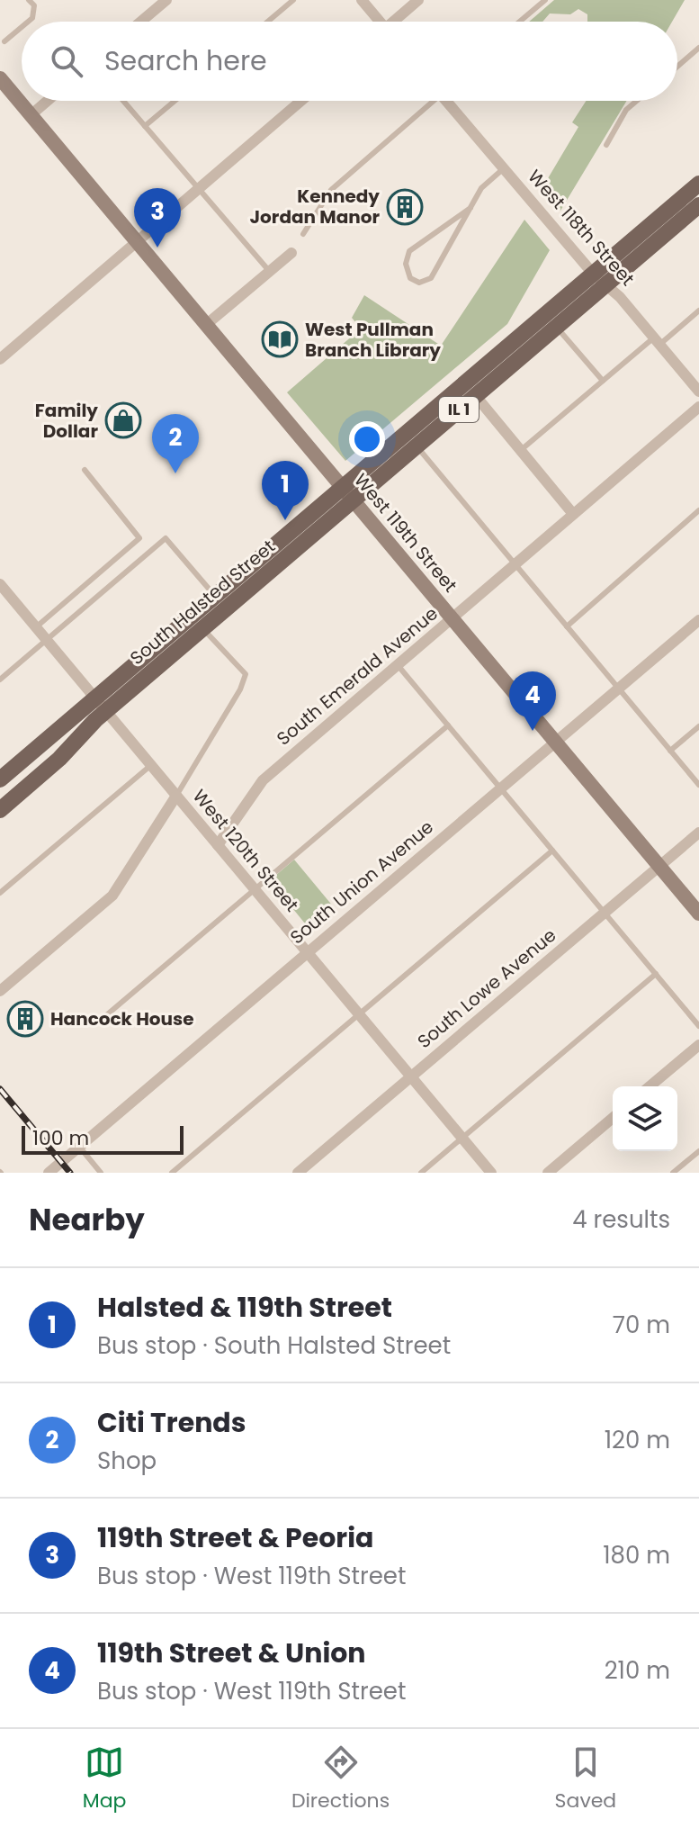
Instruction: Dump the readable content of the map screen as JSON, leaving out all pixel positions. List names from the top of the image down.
{
  "streets": {
    "main road": ["IL 1", "South Halsted Street"],
    "street": [
      "West 118th Street",
      "West 119th Street",
      "South Emerald Avenue",
      "West 120th Street",
      "South Union Avenue",
      "South Lowe Avenue"
    ]
  },
  "crossings": [
    ["West 118th Street", "South Halsted Street"],
    ["West 119th Street", "South Halsted Street"],
    ["West 119th Street", "South Emerald Avenue"],
    ["West 119th Street", "South Union Avenue"],
    ["West 119th Street", "South Lowe Avenue"],
    ["South Halsted Street", "West 120th Street"],
    ["South Emerald Avenue", "West 120th Street"],
    ["West 120th Street", "South Union Avenue"],
    ["West 120th Street", "South Lowe Avenue"]
  ],
  "places": {
    "building": ["Kennedy Jordan Manor", "Hancock House"],
    "library": ["West Pullman Branch Library"],
    "shop": ["Family Dollar"]
  },
  "scale_bar": "100 m",
  "page": {
    "search": "Search here",
    "pins": [
      "3",
      "2",
      "1",
      "4"
    ],
    "scale": "100 m",
    "heading": ["Nearby", "4 results"],
    "list": [
      {
        "mark": "1",
        "name": "Halsted & 119th Street",
        "note": "Bus stop · South Halsted Street",
        "value": "70 m"
      },
      {
        "mark": "2",
        "name": "Citi Trends",
        "note": "Shop",
        "value": "120 m"
      },
      {
        "mark": "3",
        "name": "119th Street & Peoria",
        "note": "Bus stop · West 119th Street",
        "value": "180 m"
      },
      {
        "mark": "4",
        "name": "119th Street & Union",
        "note": "Bus stop · West 119th Street",
        "value": "210 m"
      }
    ],
    "nav": ["Map", "Directions", "Saved"]
  }
}
